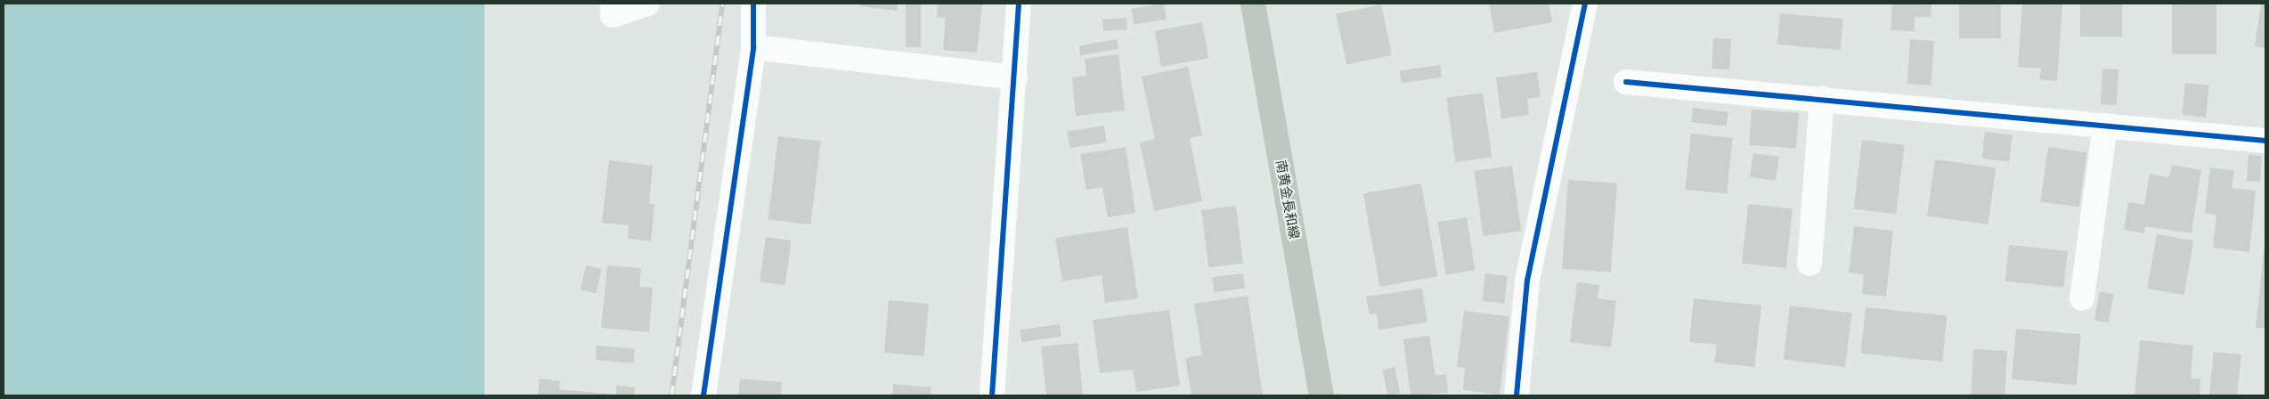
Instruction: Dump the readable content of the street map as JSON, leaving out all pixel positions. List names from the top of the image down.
{
  "streets": {
    "main road": ["南黄金長和線"]
  }
}
